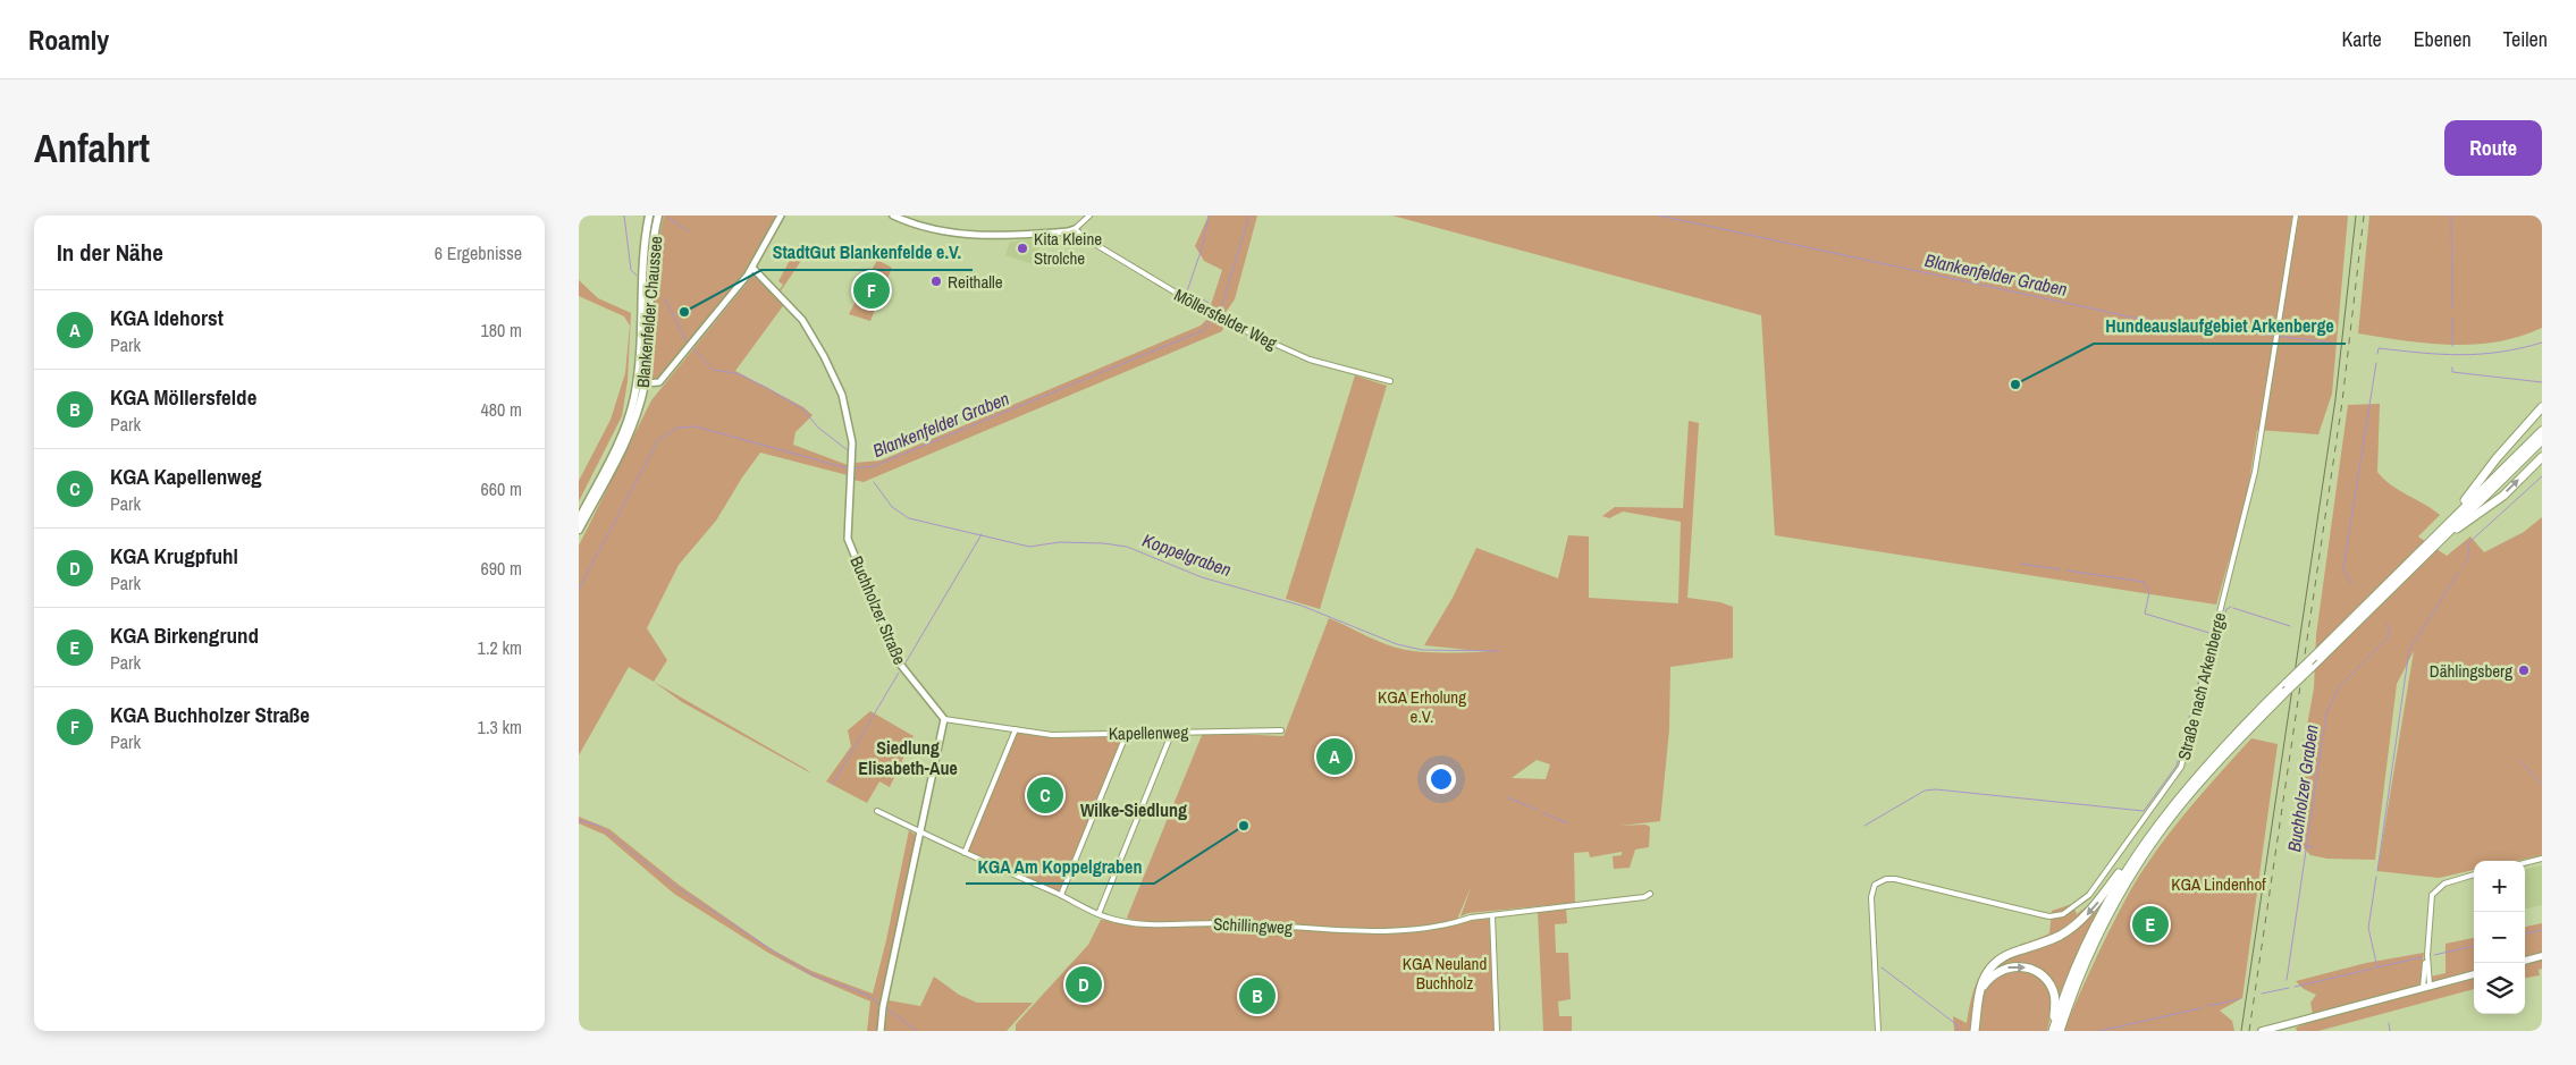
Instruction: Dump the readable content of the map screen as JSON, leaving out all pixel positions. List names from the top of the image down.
{
  "streets": {
    "main road": ["Blankenfelder Chaussee"],
    "street": [
      "Möllersfelder Weg",
      "Buchholzer Straße",
      "Straße nach Arkenberge",
      "Kapellenweg",
      "Schillingweg"
    ]
  },
  "crossings": [
    ["Buchholzer Straße", "Kapellenweg"]
  ],
  "districts": ["Siedlung Elisabeth-Aue", "Wilke-Siedlung"],
  "water": ["Blankenfelder Graben", "Koppelgraben", "Buchholzer Graben"],
  "parks": ["KGA Erholung e.V.", "KGA Lindenhof", "KGA Neuland Buchholz"],
  "places": [
    "Kita Kleine Strolche",
    "Reithalle",
    "StadtGut Blankenfelde e.V.",
    "Hundeauslaufgebiet Arkenberge",
    "Dählingsberg",
    "KGA Am Koppelgraben"
  ],
  "page": {
    "header": "Roamly",
    "nav": ["Karte", "Ebenen", "Teilen"],
    "buttons": "Route",
    "title": "Anfahrt",
    "heading": ["In der Nähe", "6 Ergebnisse"],
    "pins": [
      "F",
      "A",
      "C",
      "E",
      "D",
      "B"
    ],
    "list": [
      {
        "mark": "A",
        "name": "KGA Idehorst",
        "note": "Park",
        "value": "180 m"
      },
      {
        "mark": "B",
        "name": "KGA Möllersfelde",
        "note": "Park",
        "value": "480 m"
      },
      {
        "mark": "C",
        "name": "KGA Kapellenweg",
        "note": "Park",
        "value": "660 m"
      },
      {
        "mark": "D",
        "name": "KGA Krugpfuhl",
        "note": "Park",
        "value": "690 m"
      },
      {
        "mark": "E",
        "name": "KGA Birkengrund",
        "note": "Park",
        "value": "1.2 km"
      },
      {
        "mark": "F",
        "name": "KGA Buchholzer Straße",
        "note": "Park",
        "value": "1.3 km"
      }
    ],
    "map_buttons": ["+", "−"]
  }
}
